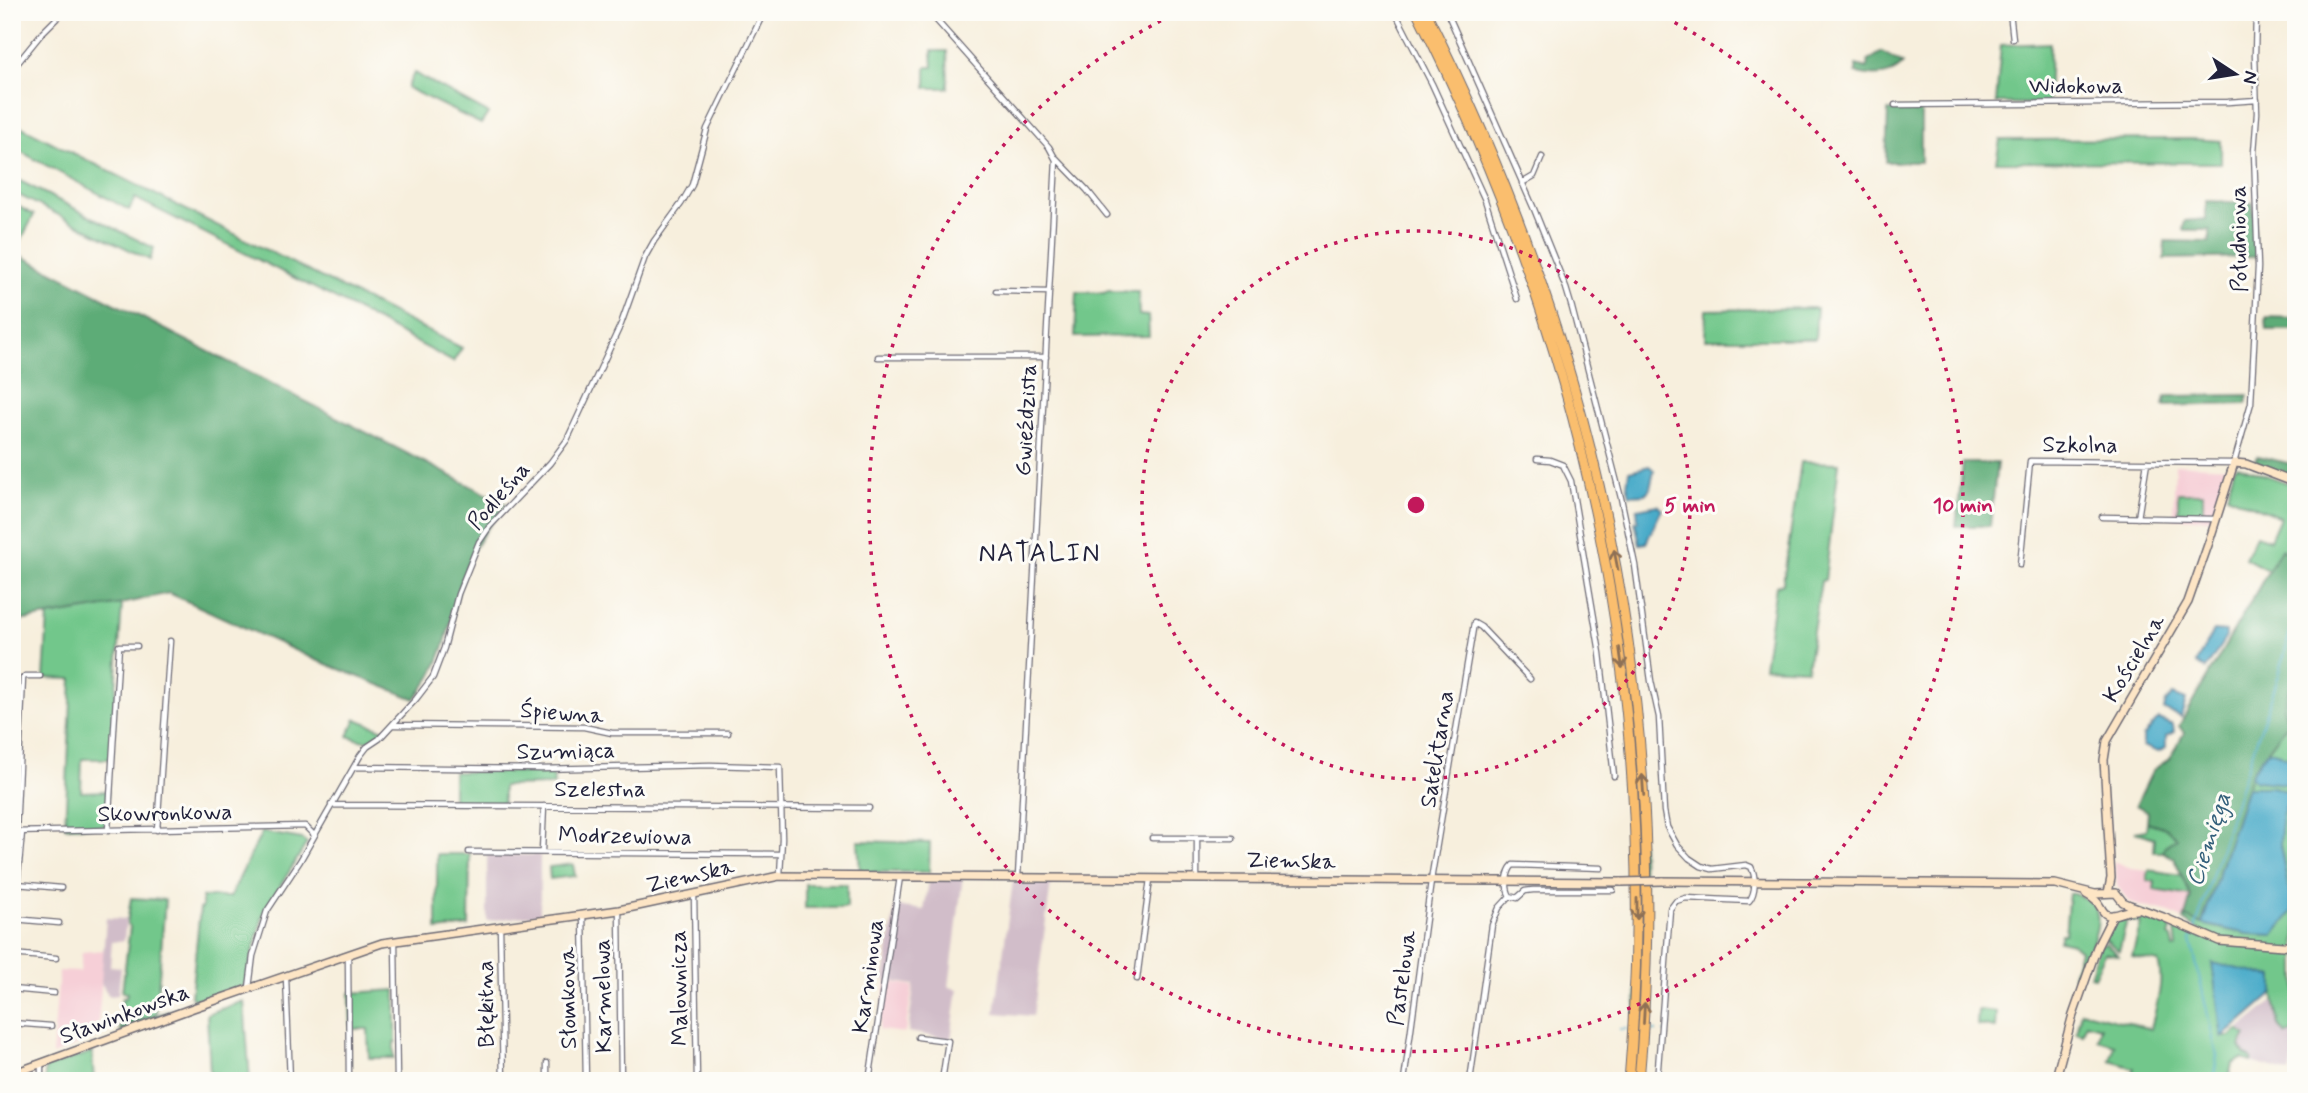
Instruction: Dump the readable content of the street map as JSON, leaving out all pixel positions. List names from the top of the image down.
{
  "streets": {
    "street": [
      "Widokowa",
      "Południowa",
      "Gwieździsta",
      "Szkolna",
      "Podleśna",
      "Kościelna",
      "Śpiewna",
      "Satelitarna",
      "Szumiąca",
      "Szelestna",
      "Skowronkowa",
      "Modrzewiowa",
      "Ziemska",
      "Karminowa",
      "Pastelowa",
      "Malownicza",
      "Karmelowa",
      "Słomkowa",
      "Błękitna",
      "Sławinkowska"
    ]
  },
  "crossings": [
    ["Widokowa", "Południowa"],
    ["Południowa", "Szkolna"],
    ["Południowa", "Kościelna"],
    ["Gwieździsta", "Ziemska"],
    ["Szkolna", "Kościelna"],
    ["Podleśna", "Śpiewna"],
    ["Podleśna", "Szumiąca"],
    ["Podleśna", "Szelestna"],
    ["Podleśna", "Skowronkowa"],
    ["Podleśna", "Ziemska"],
    ["Podleśna", "Sławinkowska"],
    ["Kościelna", "Ziemska"],
    ["Satelitarna", "Ziemska"],
    ["Satelitarna", "Pastelowa"],
    ["Szumiąca", "Szelestna"],
    ["Ziemska", "Karminowa"],
    ["Ziemska", "Pastelowa"],
    ["Ziemska", "Malownicza"],
    ["Ziemska", "Karmelowa"],
    ["Ziemska", "Słomkowa"],
    ["Ziemska", "Błękitna"],
    ["Ziemska", "Sławinkowska"]
  ],
  "districts": ["NATALIN"],
  "water": ["Ciemięga"],
  "north": "right",
  "rings": ["5 min", "10 min"]
}
